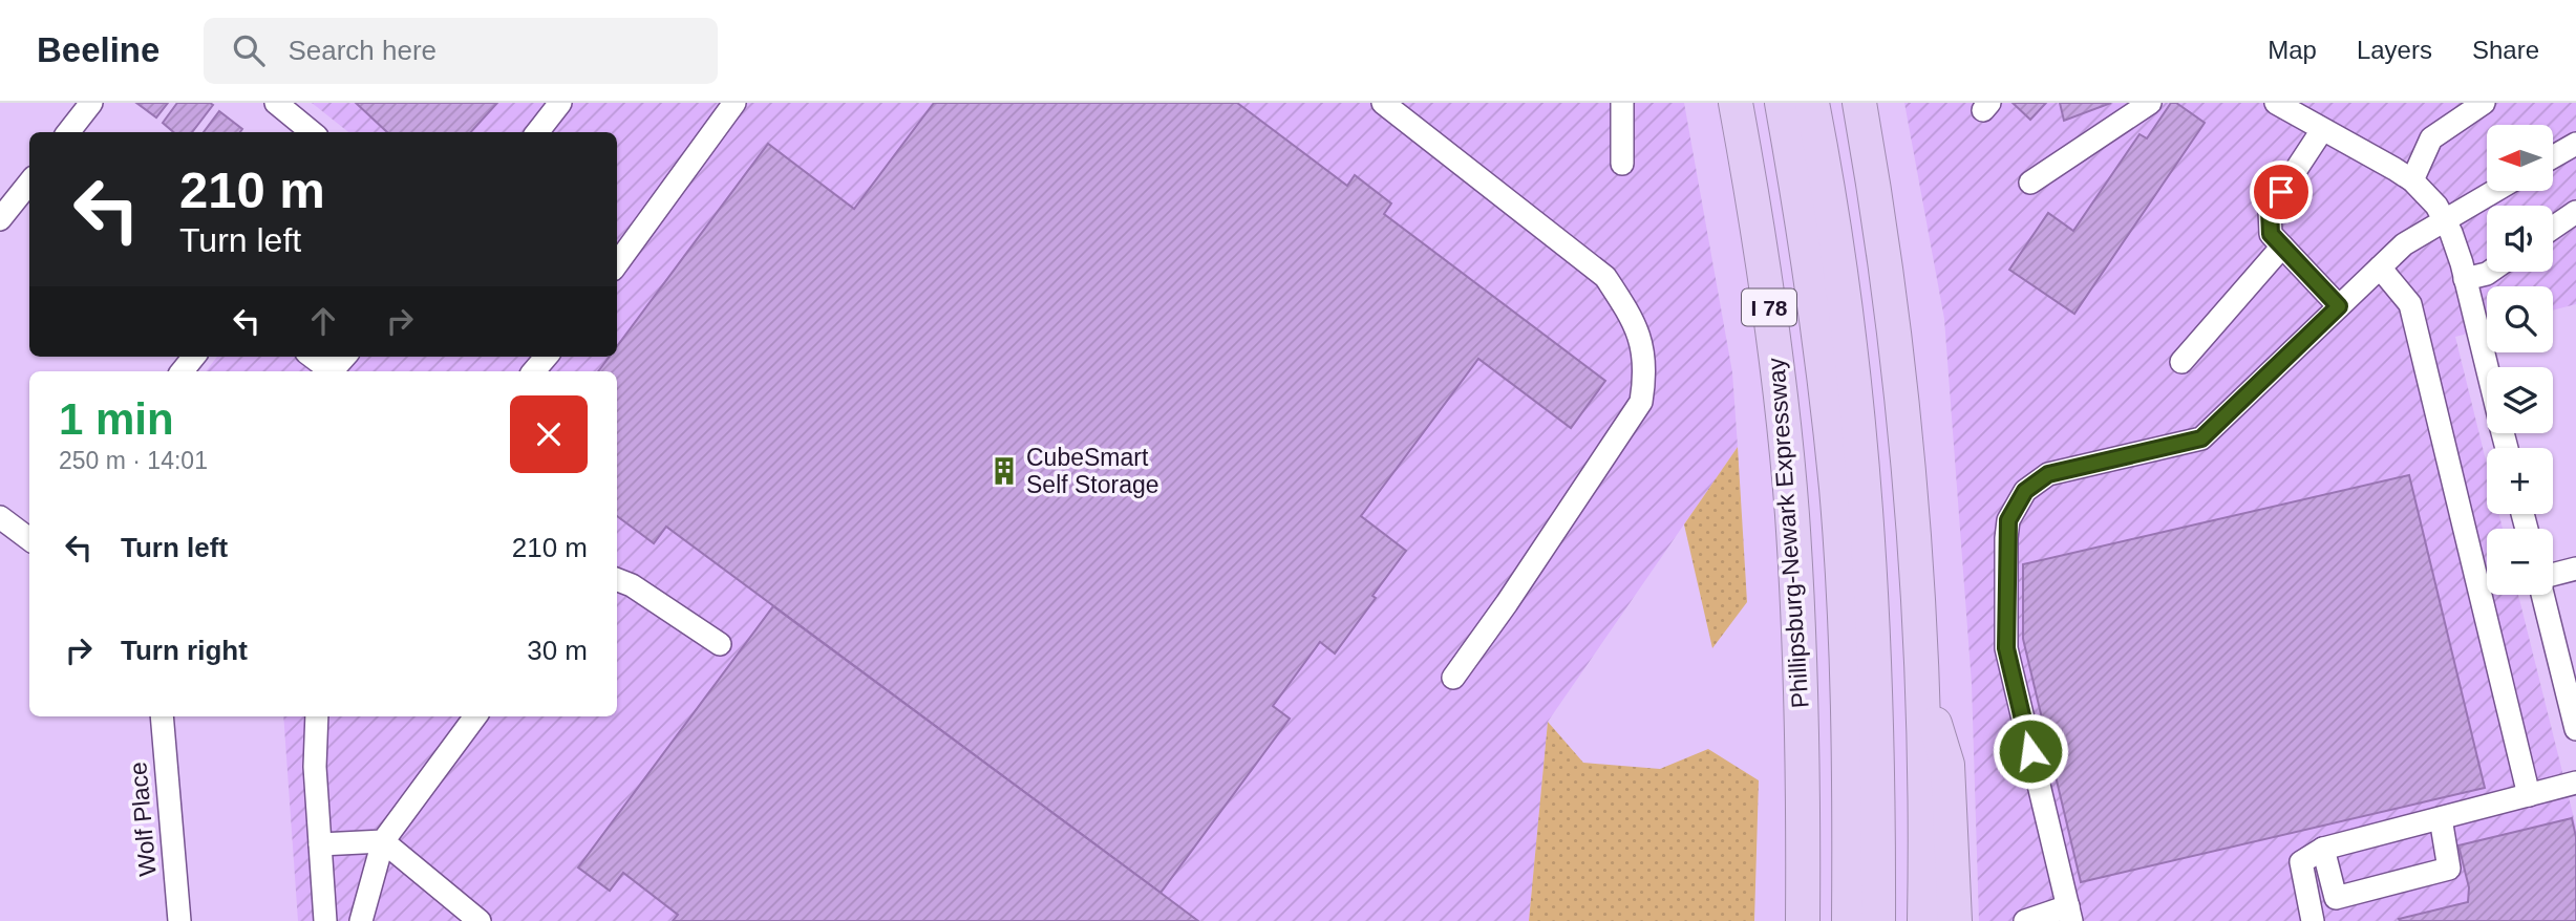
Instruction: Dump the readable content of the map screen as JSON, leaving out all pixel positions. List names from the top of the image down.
{
  "streets": {
    "highway": ["I 78", "Phillipsburg-Newark Expressway"],
    "street": ["Wolf Place"]
  },
  "places": {
    "building": ["CubeSmart Self Storage"]
  },
  "north": "left",
  "page": {
    "header": "Beeline",
    "search": "Search here",
    "nav": ["Map", "Layers", "Share"],
    "map_buttons": ["+", "−"],
    "turn": ["210 m", "Turn left"],
    "heading": ["1 min", "250 m · 14:01"],
    "list": [
      {
        "name": "Turn left",
        "value": "210 m"
      },
      {
        "name": "Turn right",
        "value": "30 m"
      }
    ]
  }
}
